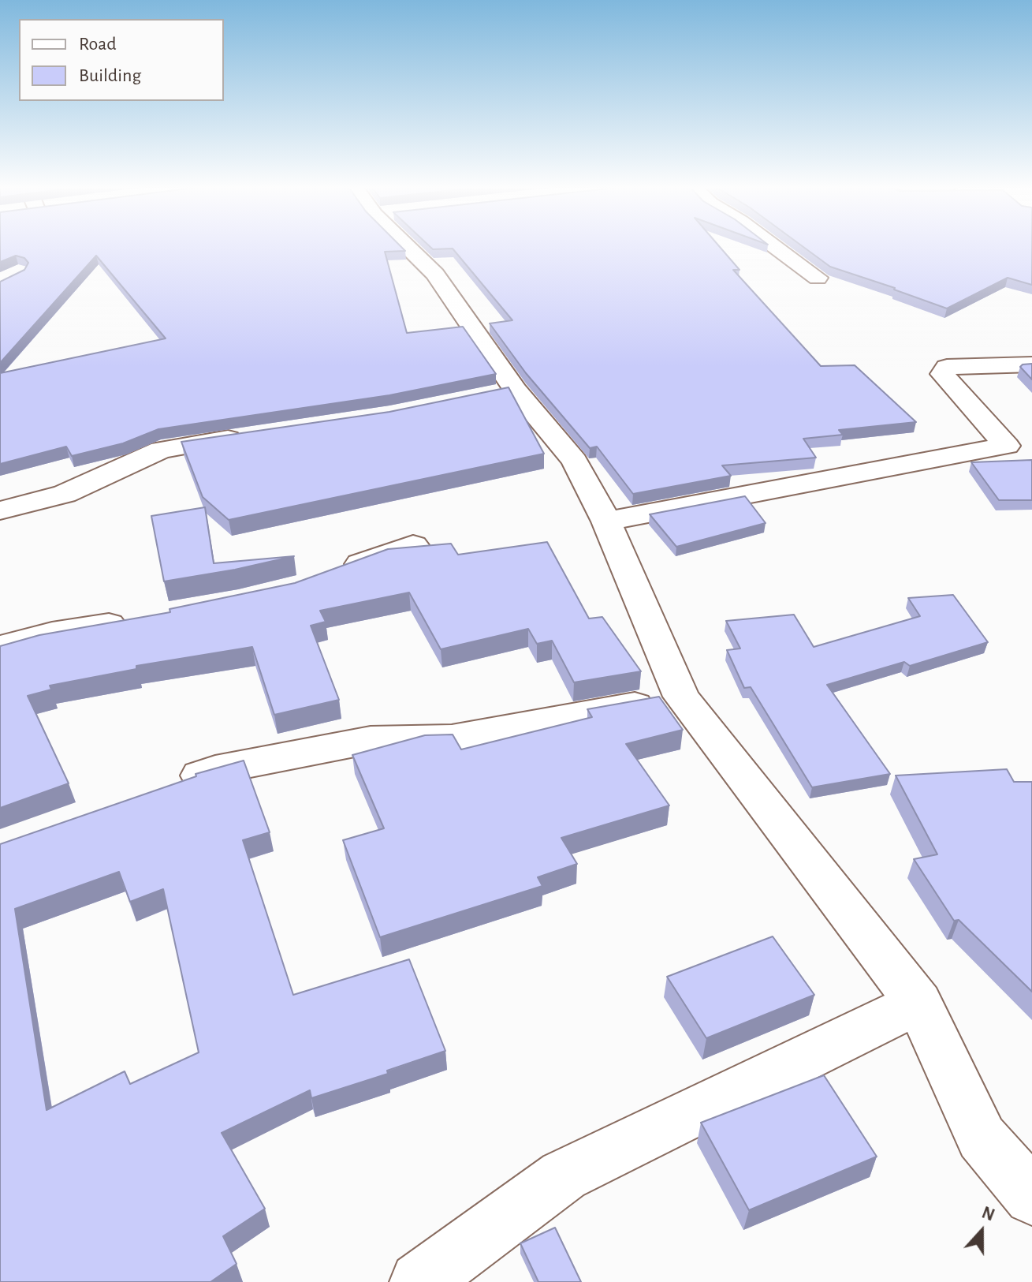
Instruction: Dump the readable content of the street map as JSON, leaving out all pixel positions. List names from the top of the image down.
{
  "legend": ["Road", "Building"],
  "north": "top"
}
